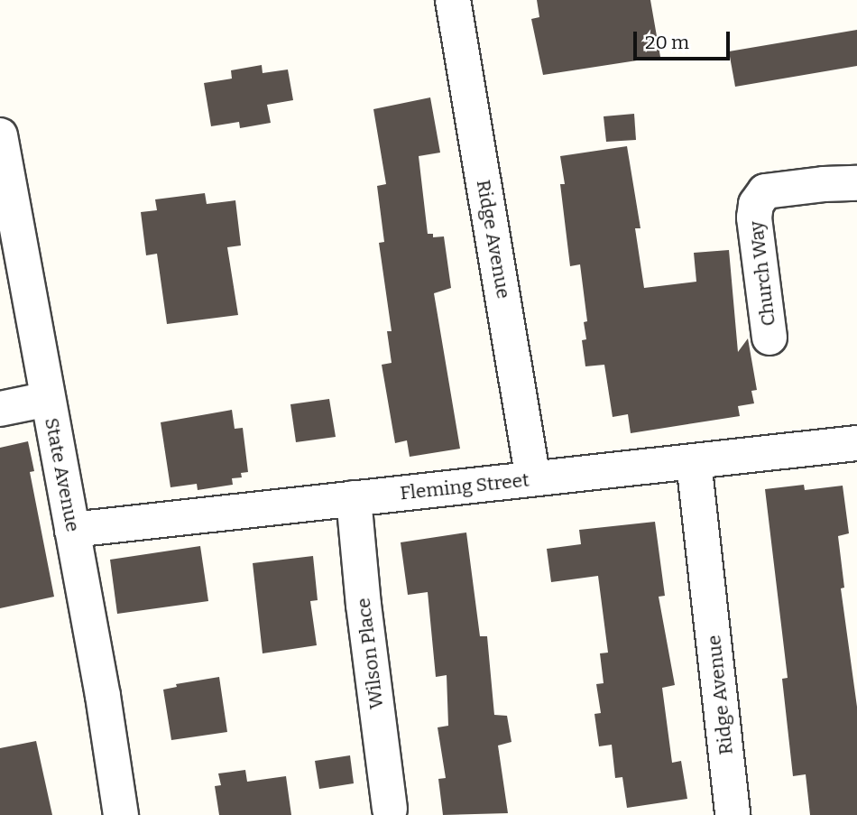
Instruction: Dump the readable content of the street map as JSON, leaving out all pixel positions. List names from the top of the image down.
{
  "streets": {
    "street": [
      "Ridge Avenue",
      "Church Way",
      "State Avenue",
      "Fleming Street",
      "Wilson Place"
    ]
  },
  "crossings": [
    ["Ridge Avenue", "Fleming Street"],
    ["State Avenue", "Fleming Street"],
    ["Fleming Street", "Wilson Place"]
  ],
  "scale_bar": "20 m"
}
